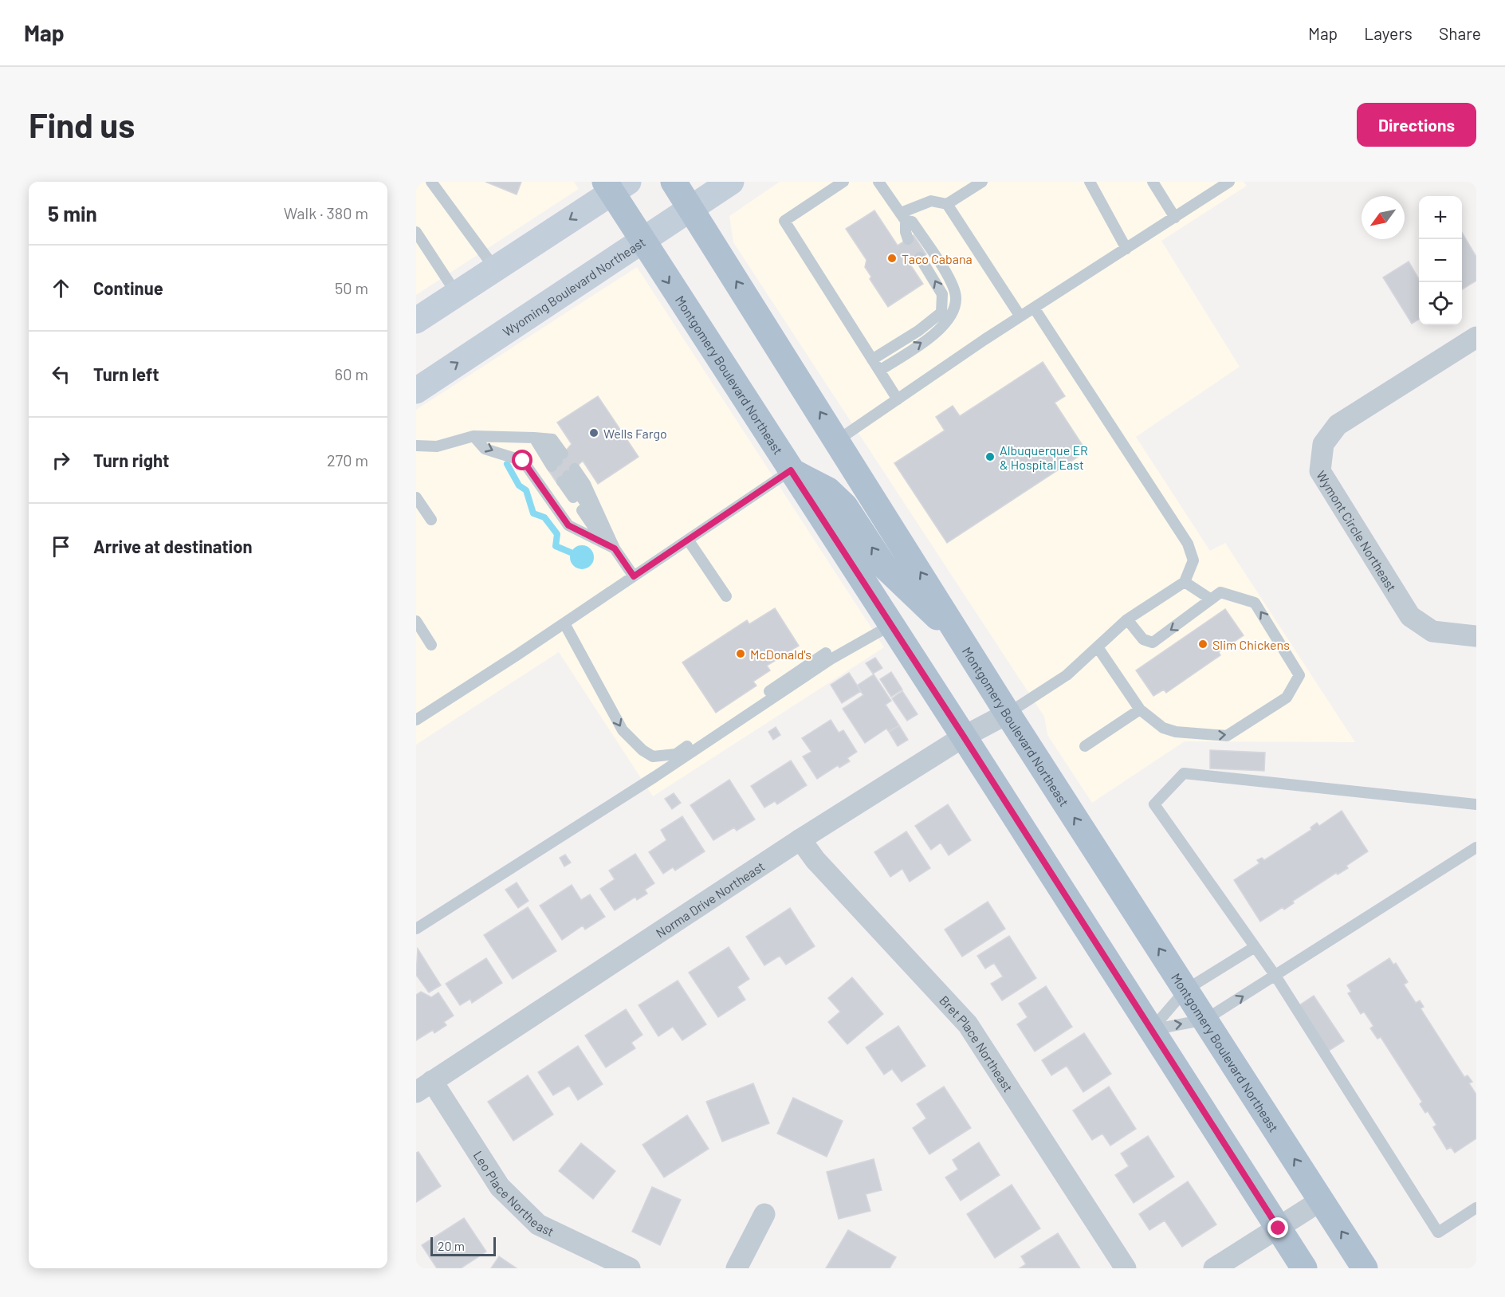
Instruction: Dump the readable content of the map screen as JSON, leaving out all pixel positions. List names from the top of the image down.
{
  "streets": {
    "main road": ["Wyoming Boulevard Northeast", "Montgomery Boulevard Northeast"],
    "street": [
      "Wymont Circle Northeast",
      "Norma Drive Northeast",
      "Bret Place Northeast",
      "Leo Place Northeast"
    ]
  },
  "crossings": [
    ["Wyoming Boulevard Northeast", "Montgomery Boulevard Northeast"],
    ["Montgomery Boulevard Northeast", "Norma Drive Northeast"],
    ["Norma Drive Northeast", "Bret Place Northeast"],
    ["Norma Drive Northeast", "Leo Place Northeast"]
  ],
  "places": [
    "Taco Cabana",
    "Wells Fargo",
    "Albuquerque ER & Hospital East",
    "Slim Chickens",
    "McDonald's"
  ],
  "scale_bar": "20 m",
  "north": "bottom left",
  "page": {
    "header": "Map",
    "nav": ["Map", "Layers", "Share"],
    "buttons": "Directions",
    "title": "Find us",
    "heading": ["5 min", "Walk · 380 m"],
    "map_buttons": ["+", "−"],
    "list": [
      ["Continue", "50 m"],
      ["Turn left", "60 m"],
      ["Turn right", "270 m"],
      "Arrive at destination"
    ],
    "scale": "20 m"
  }
}
